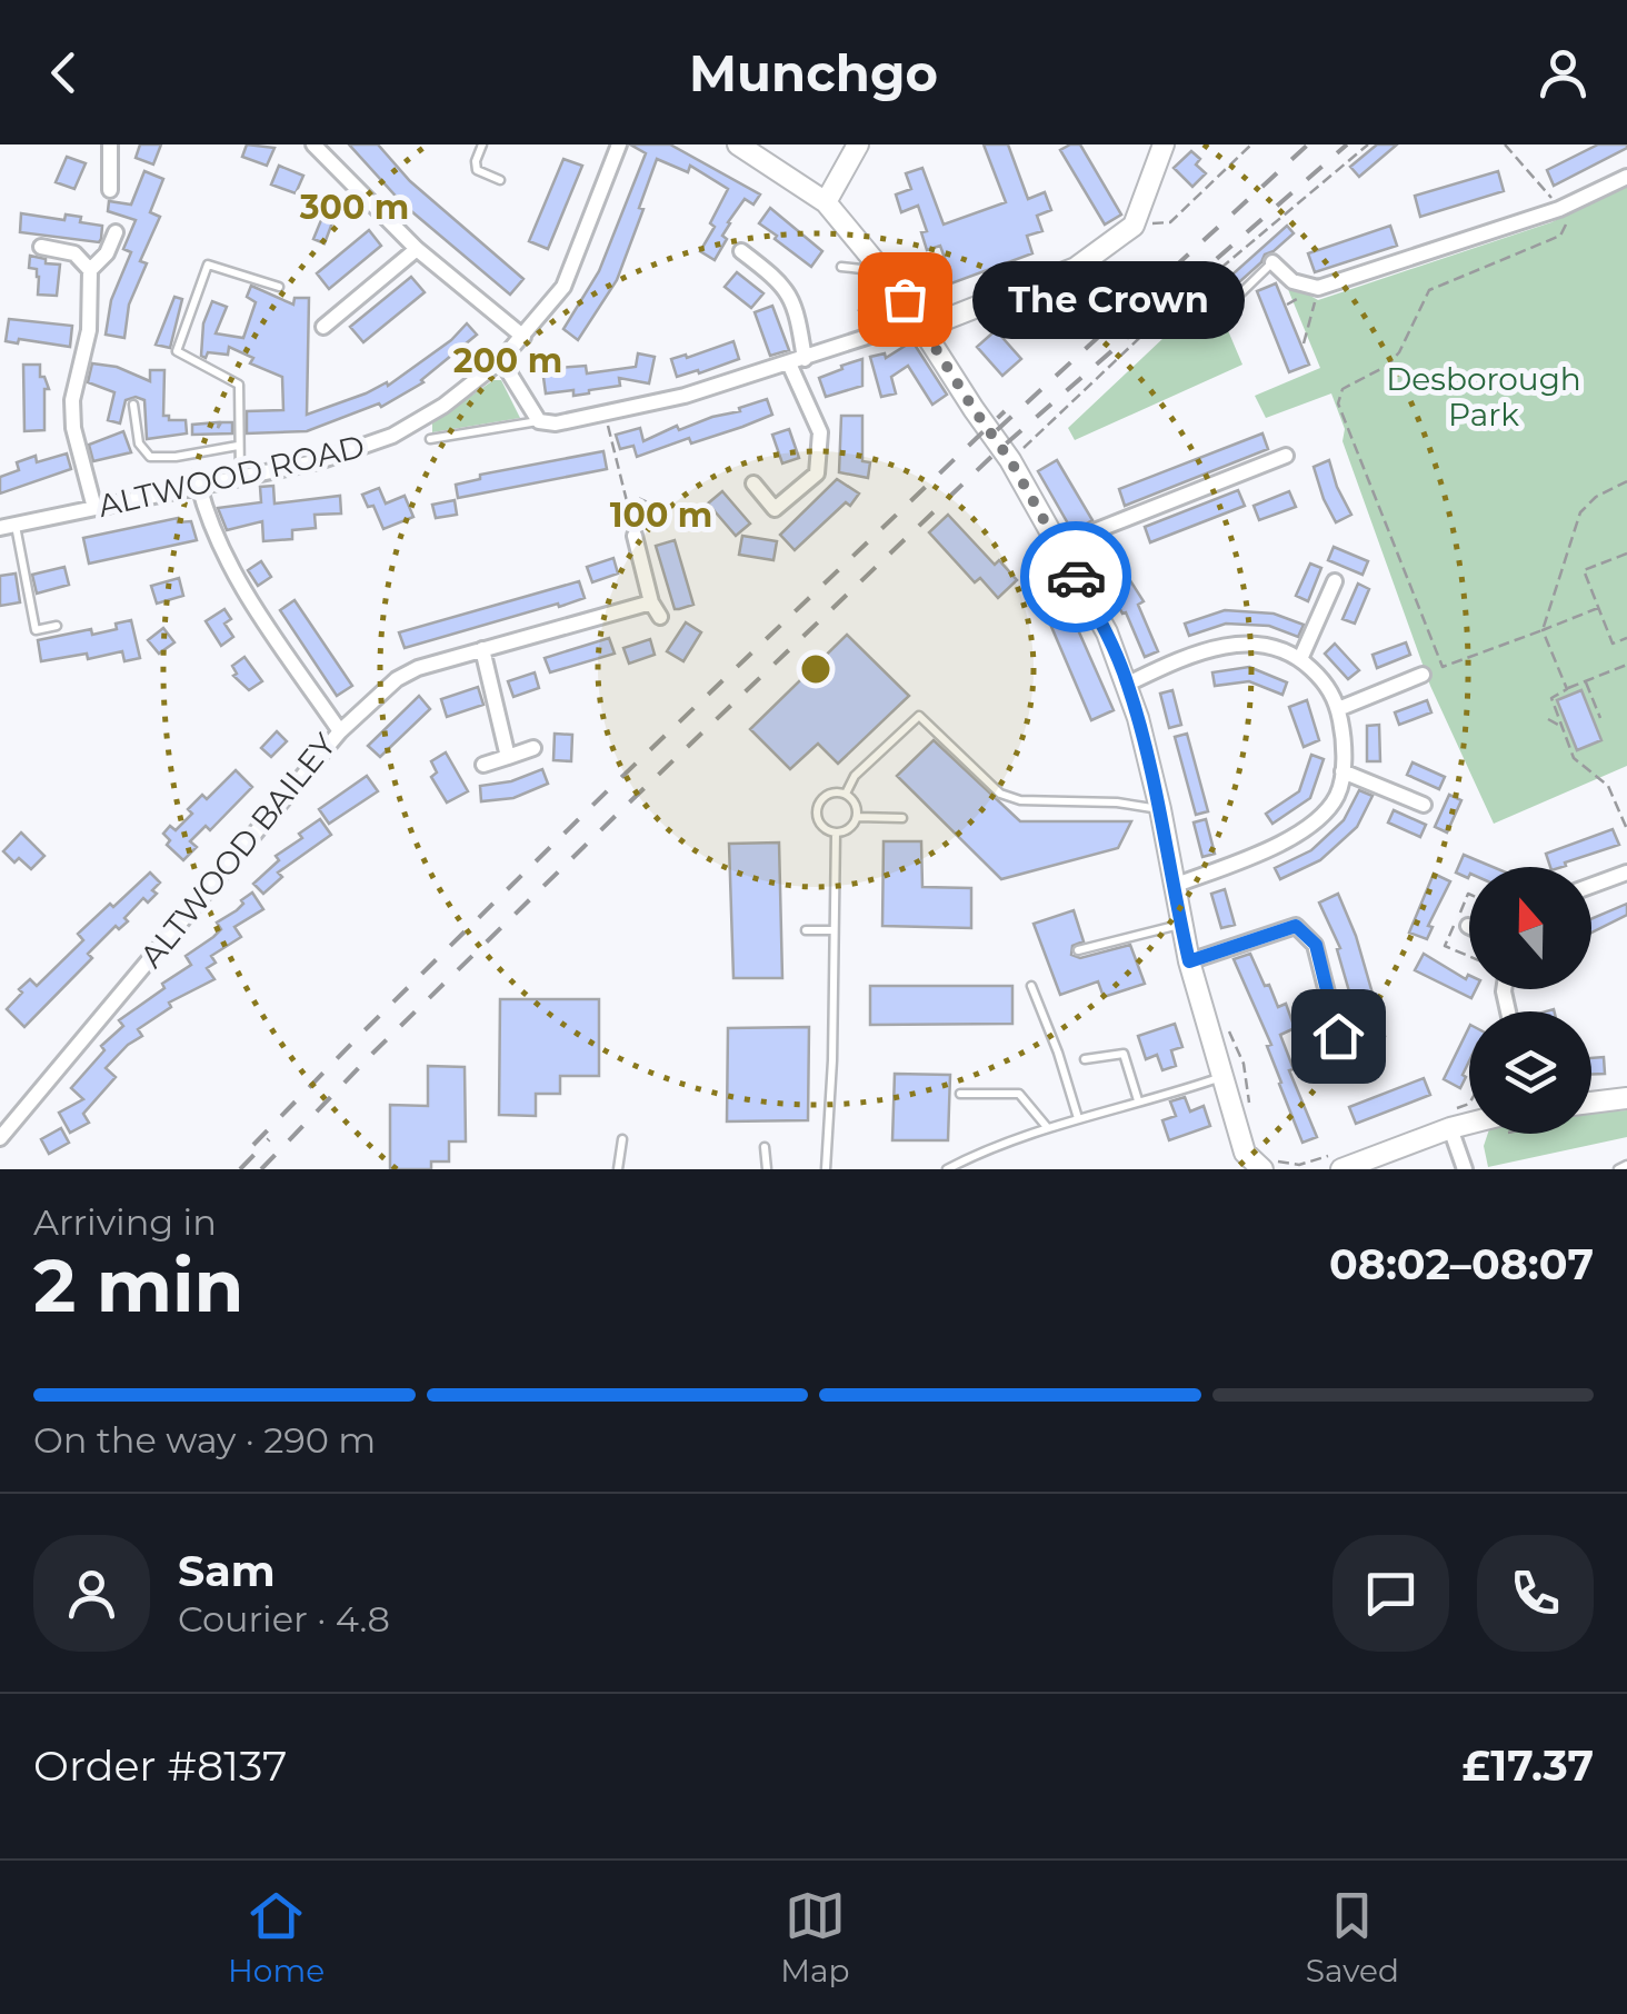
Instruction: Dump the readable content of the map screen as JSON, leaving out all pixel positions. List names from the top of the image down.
{
  "streets": {
    "street": ["ALTWOOD ROAD", "ALTWOOD BAILEY"]
  },
  "crossings": [
    ["ALTWOOD ROAD", "ALTWOOD BAILEY"]
  ],
  "parks": ["Desborough Park"],
  "places": ["The Crown"],
  "north": "top",
  "page": {
    "header": "Munchgo",
    "bubble": "The Crown",
    "heading": ["2 min", "Arriving in", "08:02–08:07"],
    "panel": [
      "Sam",
      "Courier · 4.8",
      "Order #8137",
      "£17.37"
    ],
    "bar": "On the way · 290 m",
    "tabs": ["Home", "Map", "Saved"]
  },
  "rings": ["300 m", "200 m", "100 m"]
}
